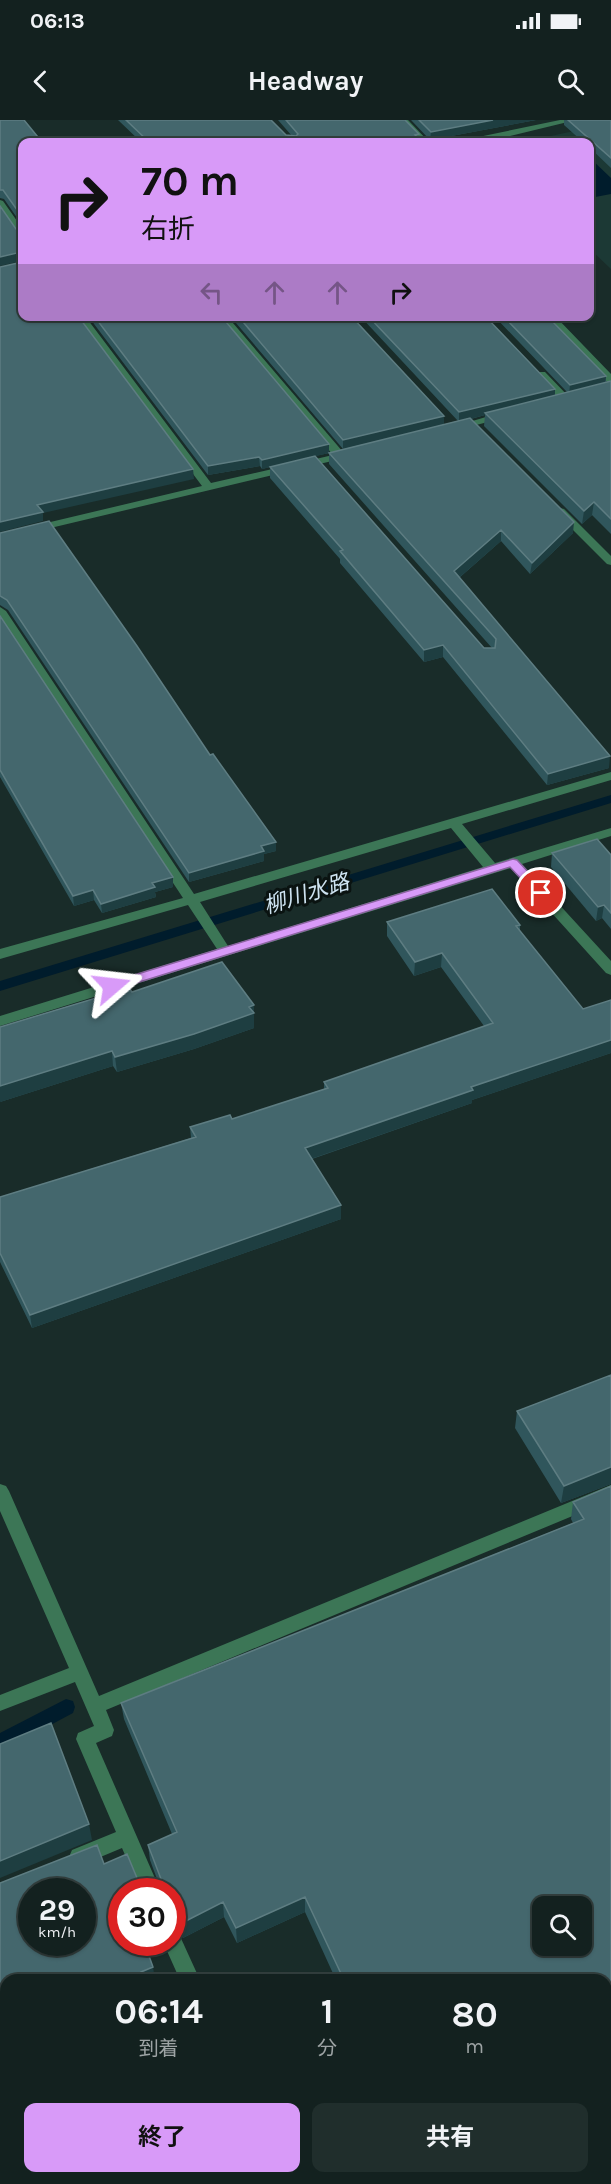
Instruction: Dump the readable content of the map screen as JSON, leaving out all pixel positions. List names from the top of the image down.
{
  "water": ["柳川水路"],
  "page": {
    "status": "06:13",
    "header": "Headway",
    "turn": ["70 m", "右折"],
    "speed": "29 km/h",
    "limit": "30",
    "eta": [
      "06:14",
      "到着",
      "1",
      "分",
      "80",
      "m"
    ],
    "buttons": ["終了", "共有"]
  }
}
